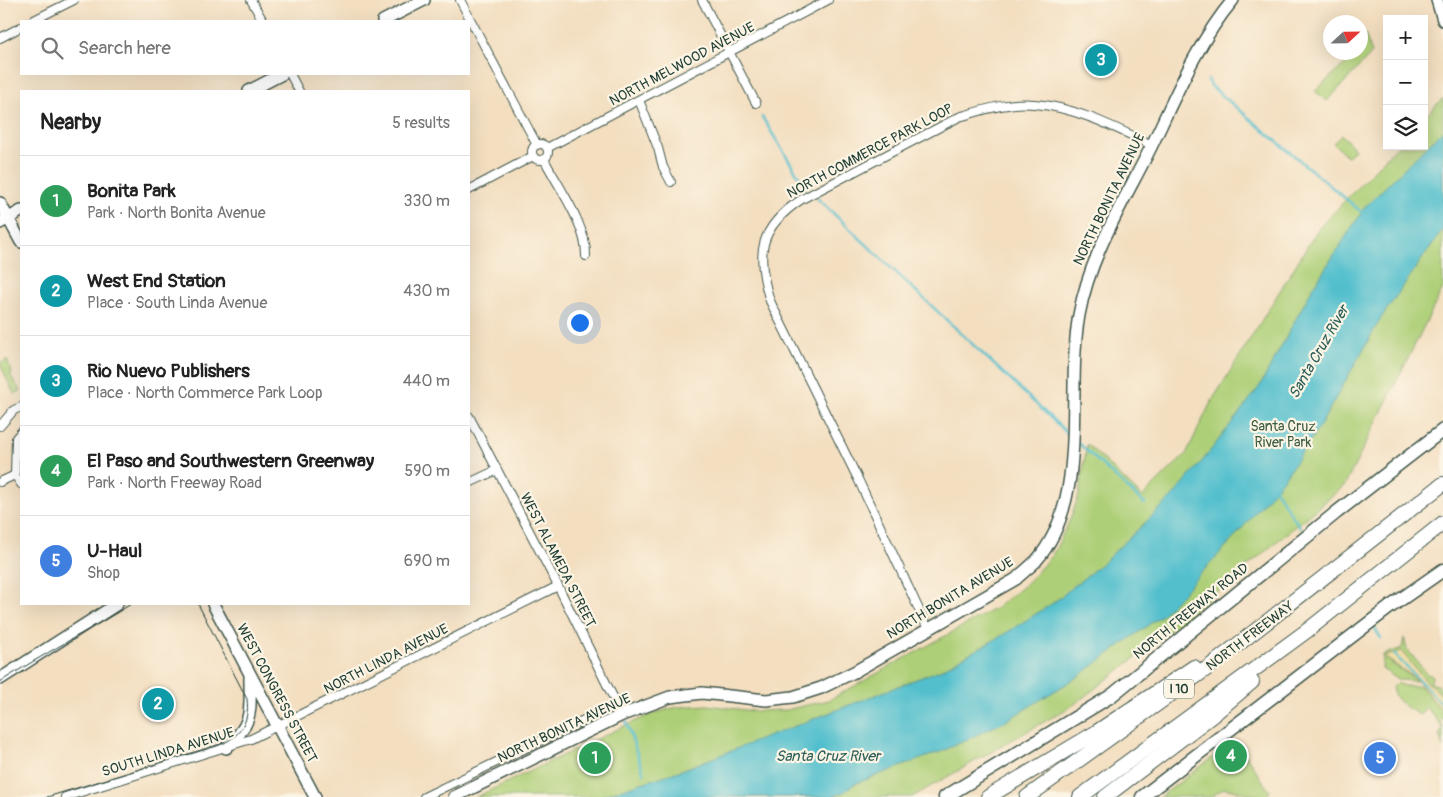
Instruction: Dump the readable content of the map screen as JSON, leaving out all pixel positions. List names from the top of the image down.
{
  "streets": {
    "highway": ["NORTH FREEWAY", "I 10"],
    "main road": ["NORTH FREEWAY ROAD"],
    "street": [
      "NORTH MELWOOD AVENUE",
      "NORTH COMMERCE PARK LOOP",
      "NORTH BONITA AVENUE",
      "WEST ALAMEDA STREET",
      "NORTH LINDA AVENUE",
      "WEST CONGRESS STREET",
      "SOUTH LINDA AVENUE"
    ]
  },
  "crossings": [
    ["NORTH COMMERCE PARK LOOP", "NORTH BONITA AVENUE"],
    ["NORTH BONITA AVENUE", "WEST ALAMEDA STREET"],
    ["WEST ALAMEDA STREET", "NORTH LINDA AVENUE"],
    ["NORTH LINDA AVENUE", "WEST CONGRESS STREET"],
    ["NORTH LINDA AVENUE", "SOUTH LINDA AVENUE"],
    ["WEST CONGRESS STREET", "SOUTH LINDA AVENUE"]
  ],
  "water": ["Santa Cruz River"],
  "parks": ["Santa Cruz River Park"],
  "north": "right",
  "page": {
    "map_buttons": ["+", "−"],
    "search": "Search here",
    "pins": [
      "3",
      "2",
      "4",
      "1",
      "5"
    ],
    "heading": ["Nearby", "5 results"],
    "list": [
      {
        "mark": "1",
        "name": "Bonita Park",
        "note": "Park · North Bonita Avenue",
        "value": "330 m"
      },
      {
        "mark": "2",
        "name": "West End Station",
        "note": "Place · South Linda Avenue",
        "value": "430 m"
      },
      {
        "mark": "3",
        "name": "Rio Nuevo Publishers",
        "note": "Place · North Commerce Park Loop",
        "value": "440 m"
      },
      {
        "mark": "4",
        "name": "El Paso and Southwestern Greenway",
        "note": "Park · North Freeway Road",
        "value": "590 m"
      },
      {
        "mark": "5",
        "name": "U-Haul",
        "note": "Shop",
        "value": "690 m"
      }
    ]
  }
}
